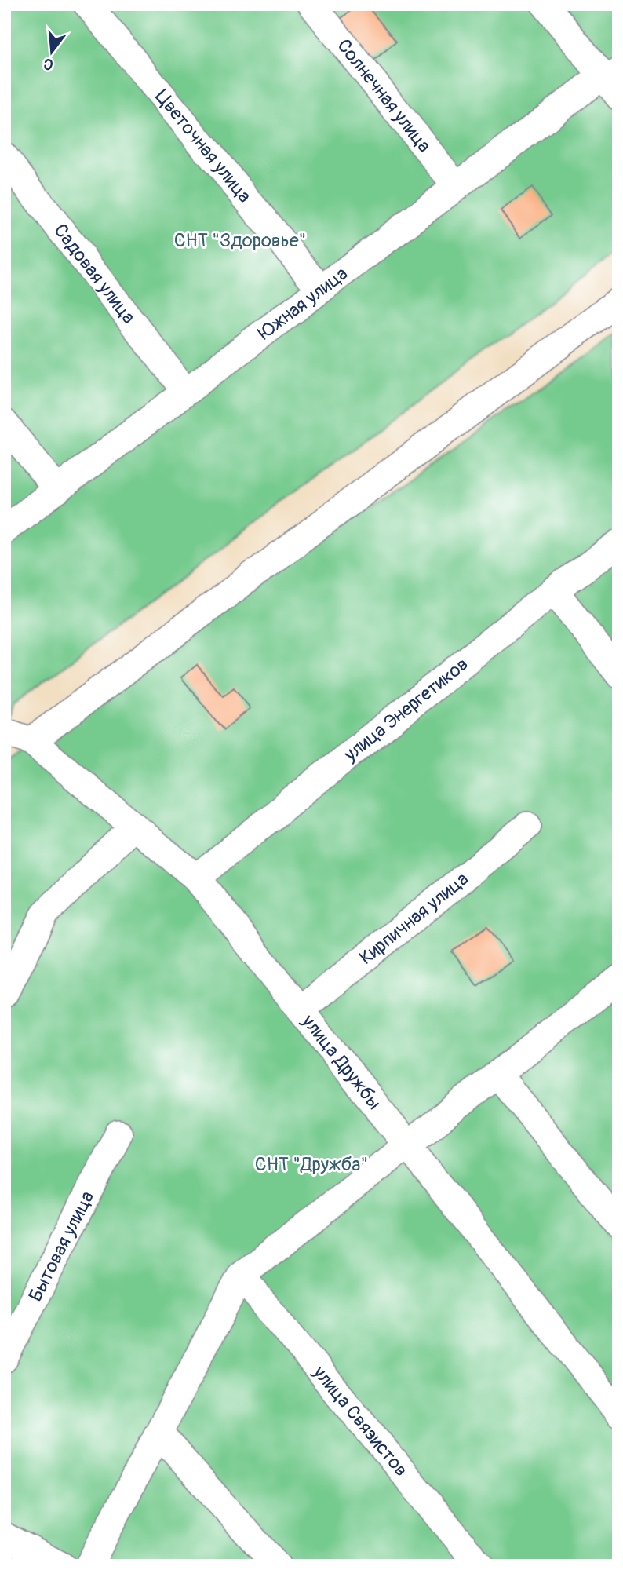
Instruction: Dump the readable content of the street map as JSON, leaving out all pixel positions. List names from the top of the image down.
{
  "streets": {
    "street": [
      "Солнечная улица",
      "Цветочная улица",
      "Садовая улица",
      "Южная улица",
      "улица Энергетиков",
      "Кирпичная улица",
      "улица Дружбы",
      "Бытовая улица",
      "улица Связистов"
    ]
  },
  "crossings": [
    ["Солнечная улица", "Южная улица"],
    ["Цветочная улица", "Южная улица"],
    ["Садовая улица", "Южная улица"],
    ["улица Энергетиков", "улица Дружбы"],
    ["Кирпичная улица", "улица Дружбы"]
  ],
  "parks": ["СНТ \"Здоровье\"", "СНТ \"Дружба\""],
  "north": "bottom"
}
